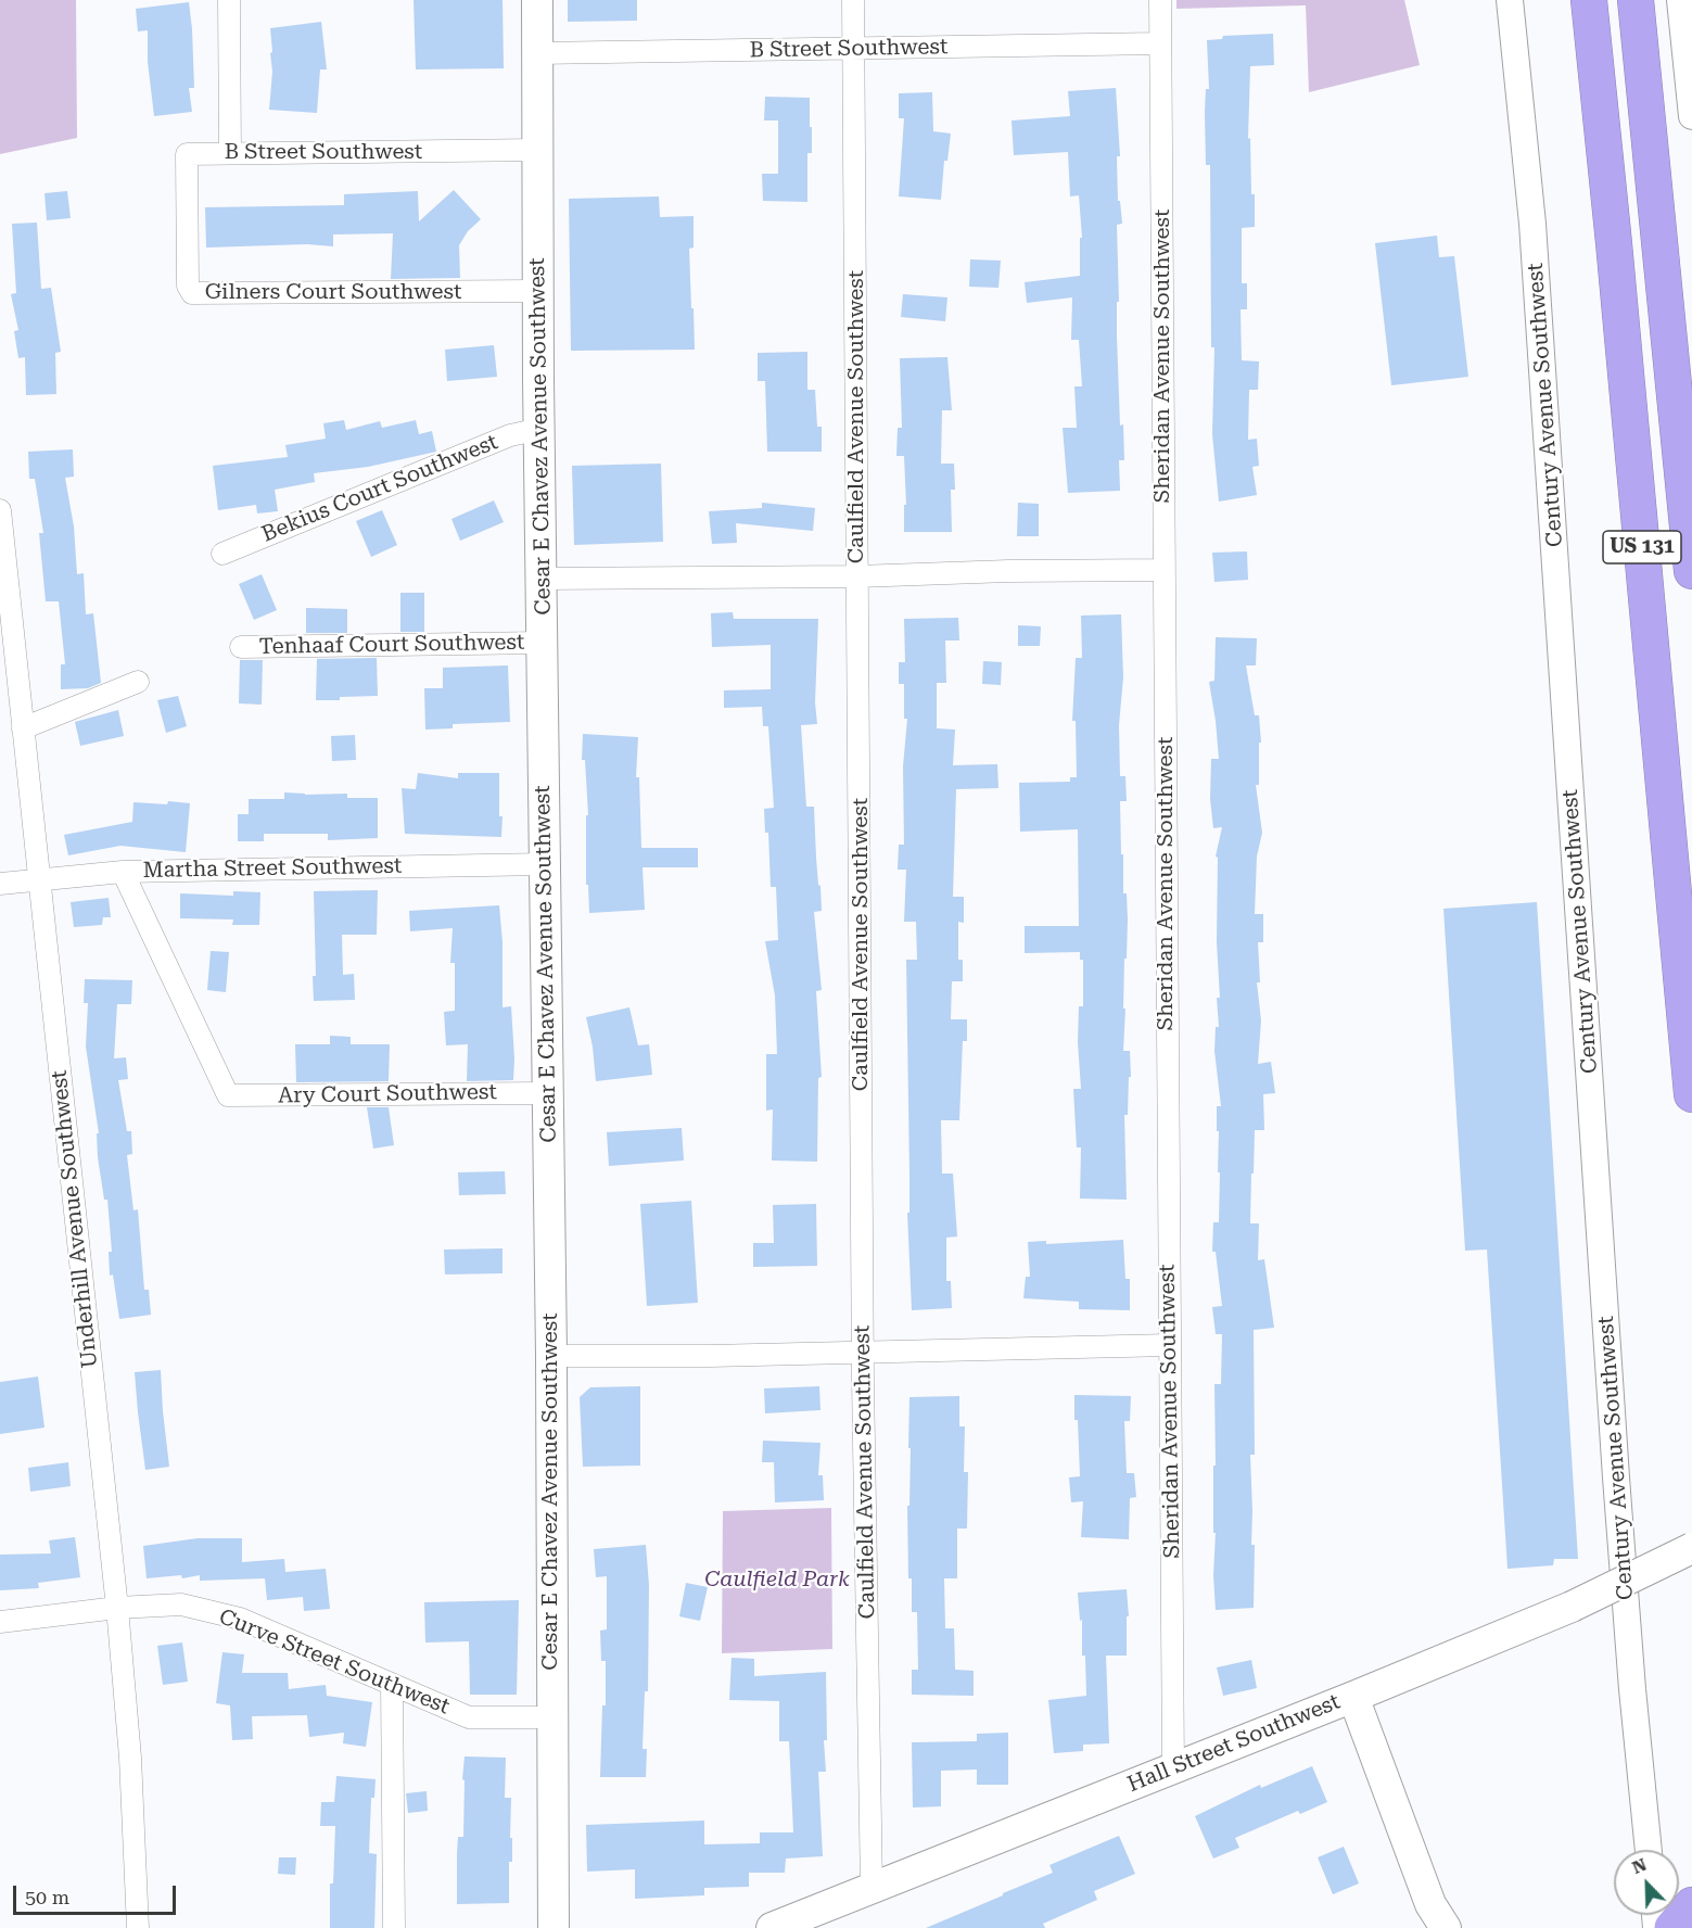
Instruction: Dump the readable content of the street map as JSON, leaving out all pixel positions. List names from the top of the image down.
{
  "streets": {
    "highway": ["US 131"],
    "main road": ["Cesar E Chavez Avenue Southwest", "Hall Street Southwest"],
    "street": [
      "B Street Southwest",
      "Gilners Court Southwest",
      "Sheridan Avenue Southwest",
      "Century Avenue Southwest",
      "Caulfield Avenue Southwest",
      "Bekius Court Southwest",
      "Tenhaaf Court Southwest",
      "Martha Street Southwest",
      "Ary Court Southwest",
      "Underhill Avenue Southwest",
      "Curve Street Southwest"
    ]
  },
  "crossings": [
    ["B Street Southwest", "Gilners Court Southwest"],
    ["B Street Southwest", "Sheridan Avenue Southwest"],
    ["B Street Southwest", "Caulfield Avenue Southwest"],
    ["B Street Southwest", "Cesar E Chavez Avenue Southwest"],
    ["Gilners Court Southwest", "Cesar E Chavez Avenue Southwest"],
    ["Sheridan Avenue Southwest", "Hall Street Southwest"],
    ["Caulfield Avenue Southwest", "Hall Street Southwest"],
    ["Cesar E Chavez Avenue Southwest", "Bekius Court Southwest"],
    ["Cesar E Chavez Avenue Southwest", "Tenhaaf Court Southwest"],
    ["Cesar E Chavez Avenue Southwest", "Martha Street Southwest"],
    ["Cesar E Chavez Avenue Southwest", "Ary Court Southwest"],
    ["Cesar E Chavez Avenue Southwest", "Curve Street Southwest"],
    ["Martha Street Southwest", "Ary Court Southwest"],
    ["Martha Street Southwest", "Underhill Avenue Southwest"],
    ["Underhill Avenue Southwest", "Curve Street Southwest"]
  ],
  "parks": ["Caulfield Park"],
  "scale_bar": "50 m",
  "north": "top left"
}
